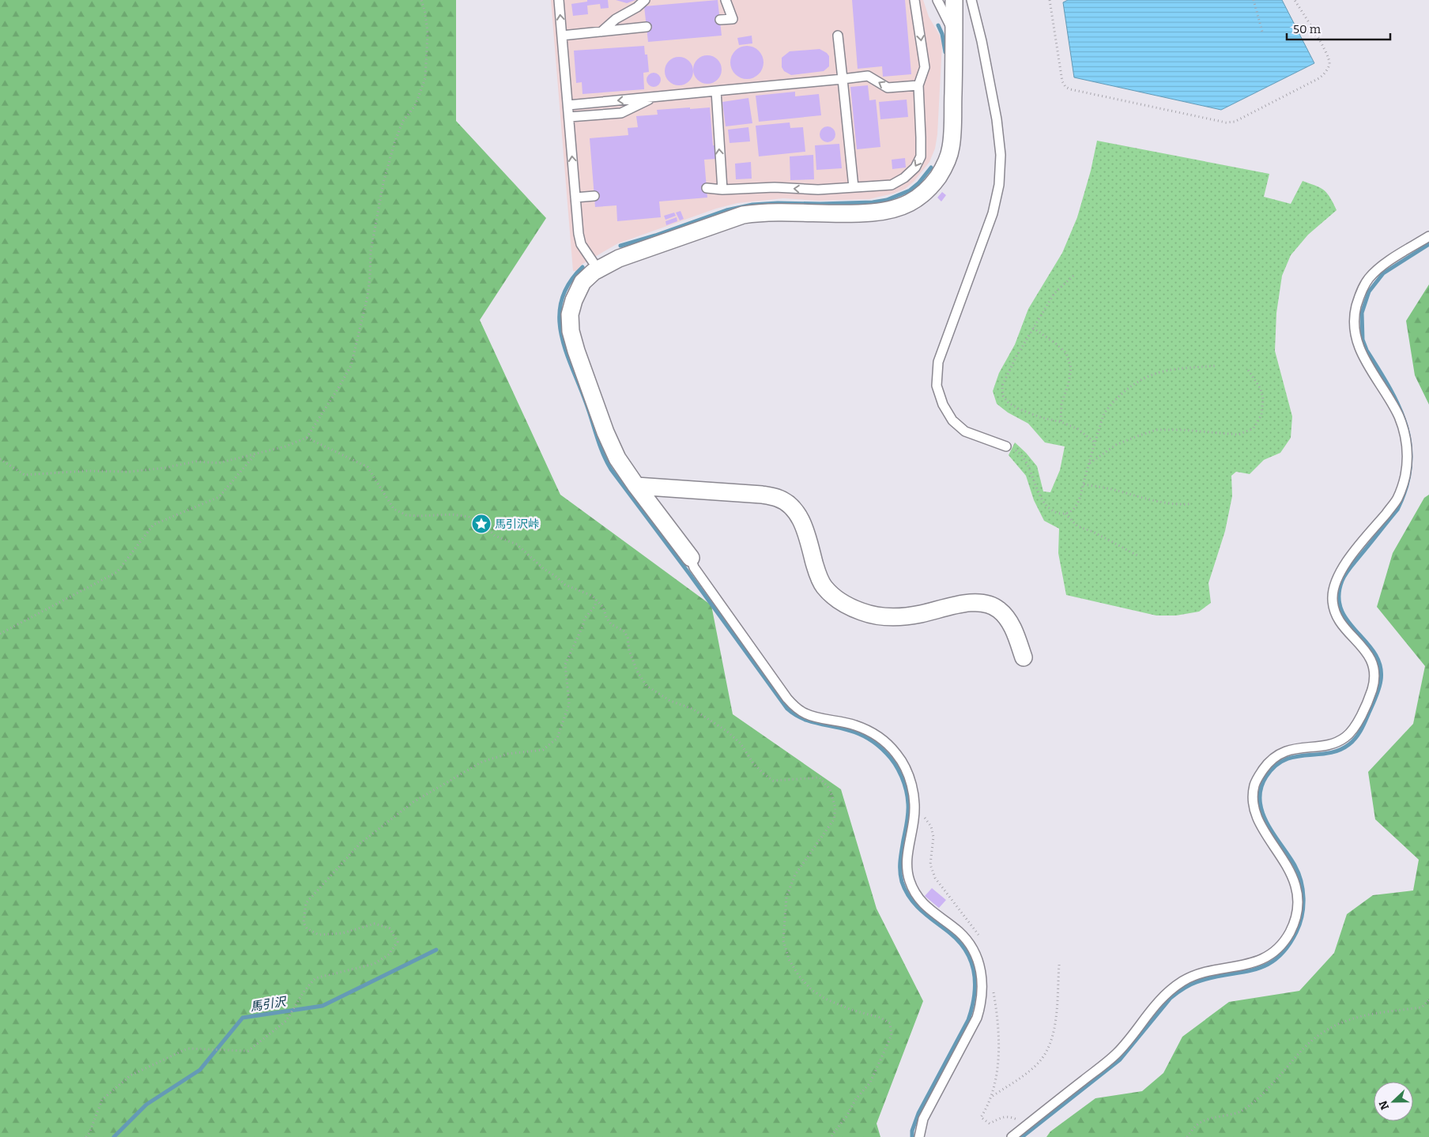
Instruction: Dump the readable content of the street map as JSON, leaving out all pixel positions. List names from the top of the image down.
{
  "water": ["馬引沢"],
  "places": {
    "place": ["馬引沢峠"]
  },
  "scale_bar": "50 m",
  "north": "left"
}
